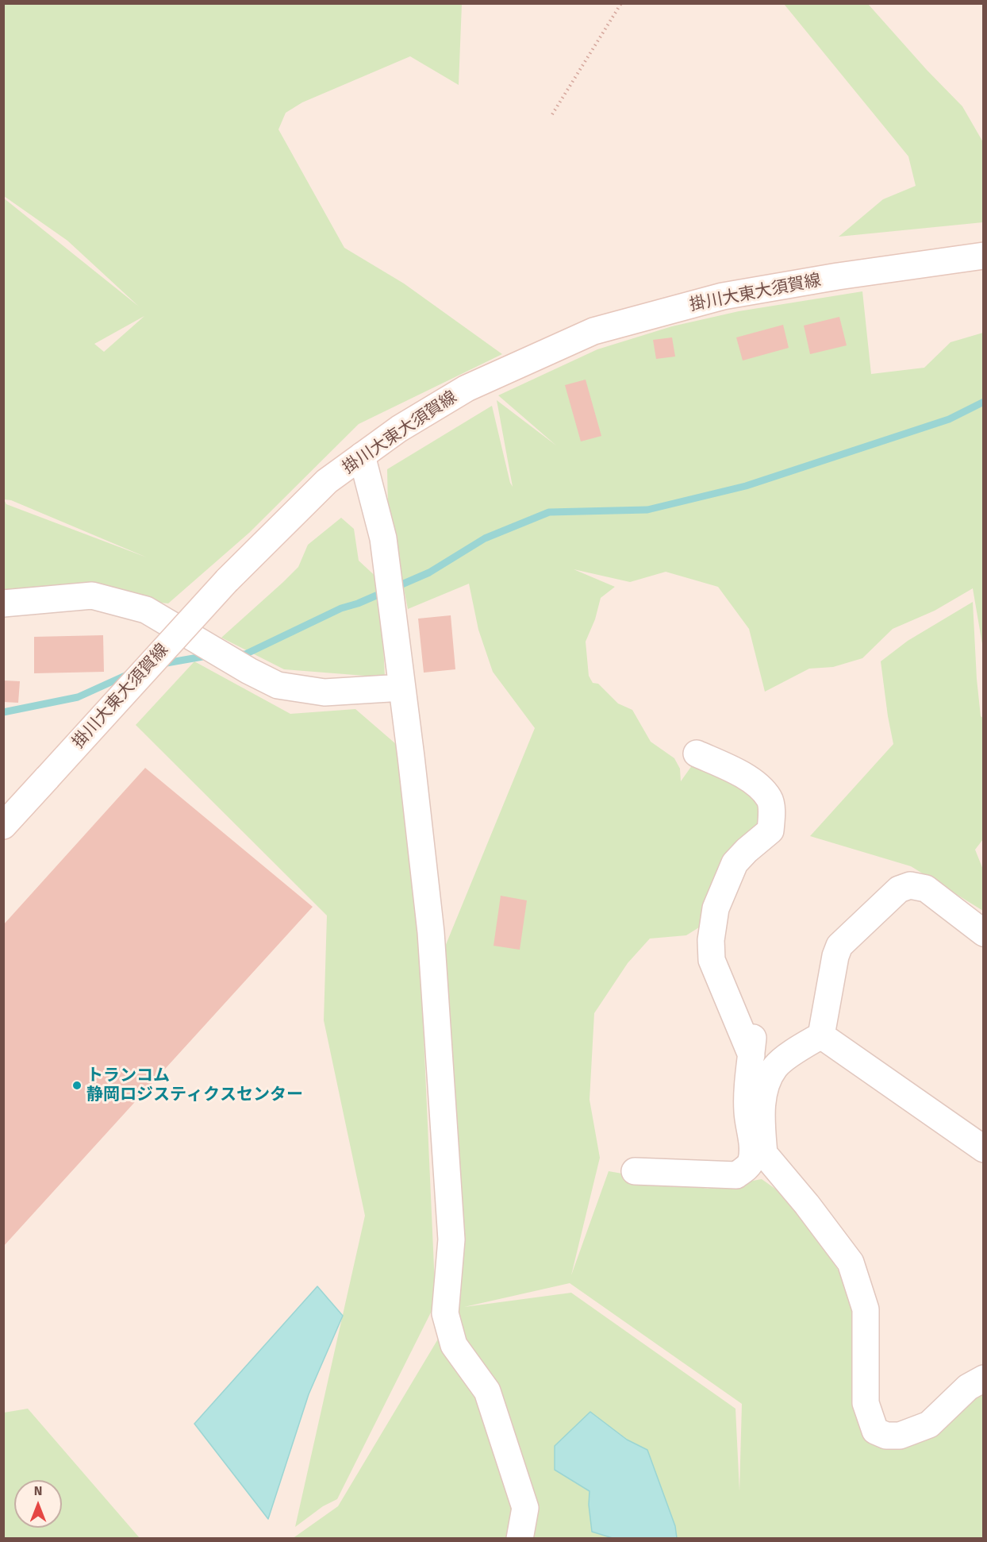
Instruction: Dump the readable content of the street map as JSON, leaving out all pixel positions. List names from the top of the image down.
{
  "streets": {
    "street": ["掛川大東大須賀線"]
  },
  "places": ["トランコム 静岡ロジスティクスセンター"],
  "north": "top"
}
